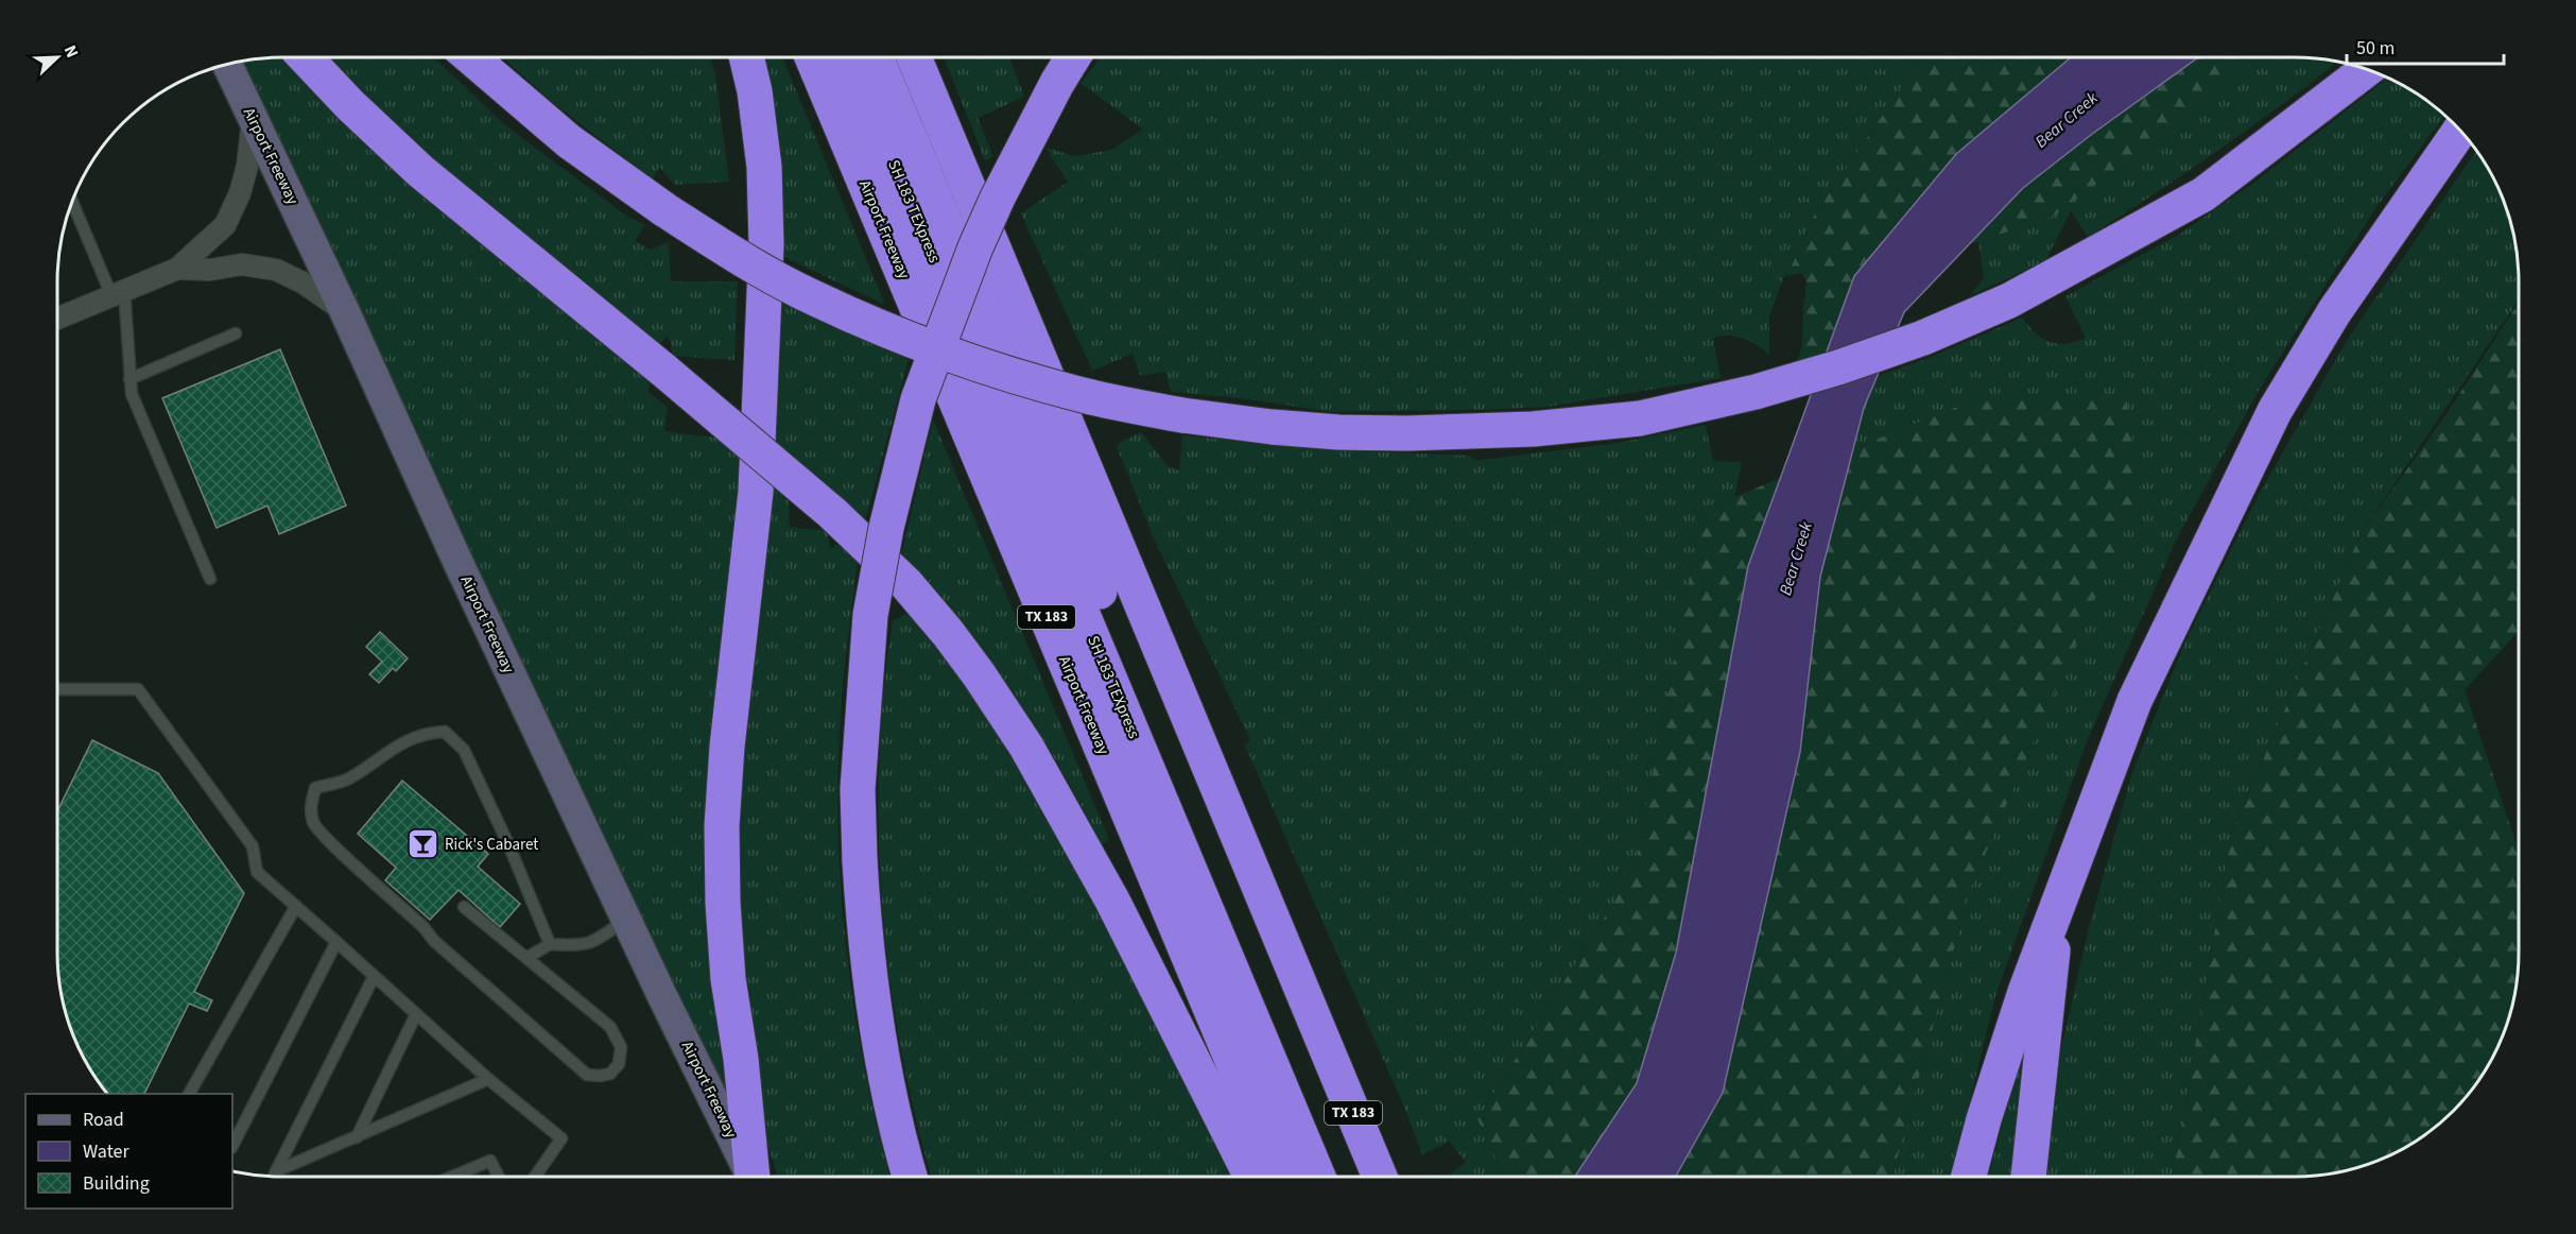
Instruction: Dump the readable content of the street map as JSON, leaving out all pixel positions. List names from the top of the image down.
{
  "streets": {
    "highway": ["Airport Freeway", "SH 183 TEXpress", "TX 183"]
  },
  "water": ["Bear Creek"],
  "places": {
    "bar": ["Rick's Cabaret"]
  },
  "legend": ["Road", "Water", "Building"],
  "scale_bar": "50 m",
  "north": "top right"
}
